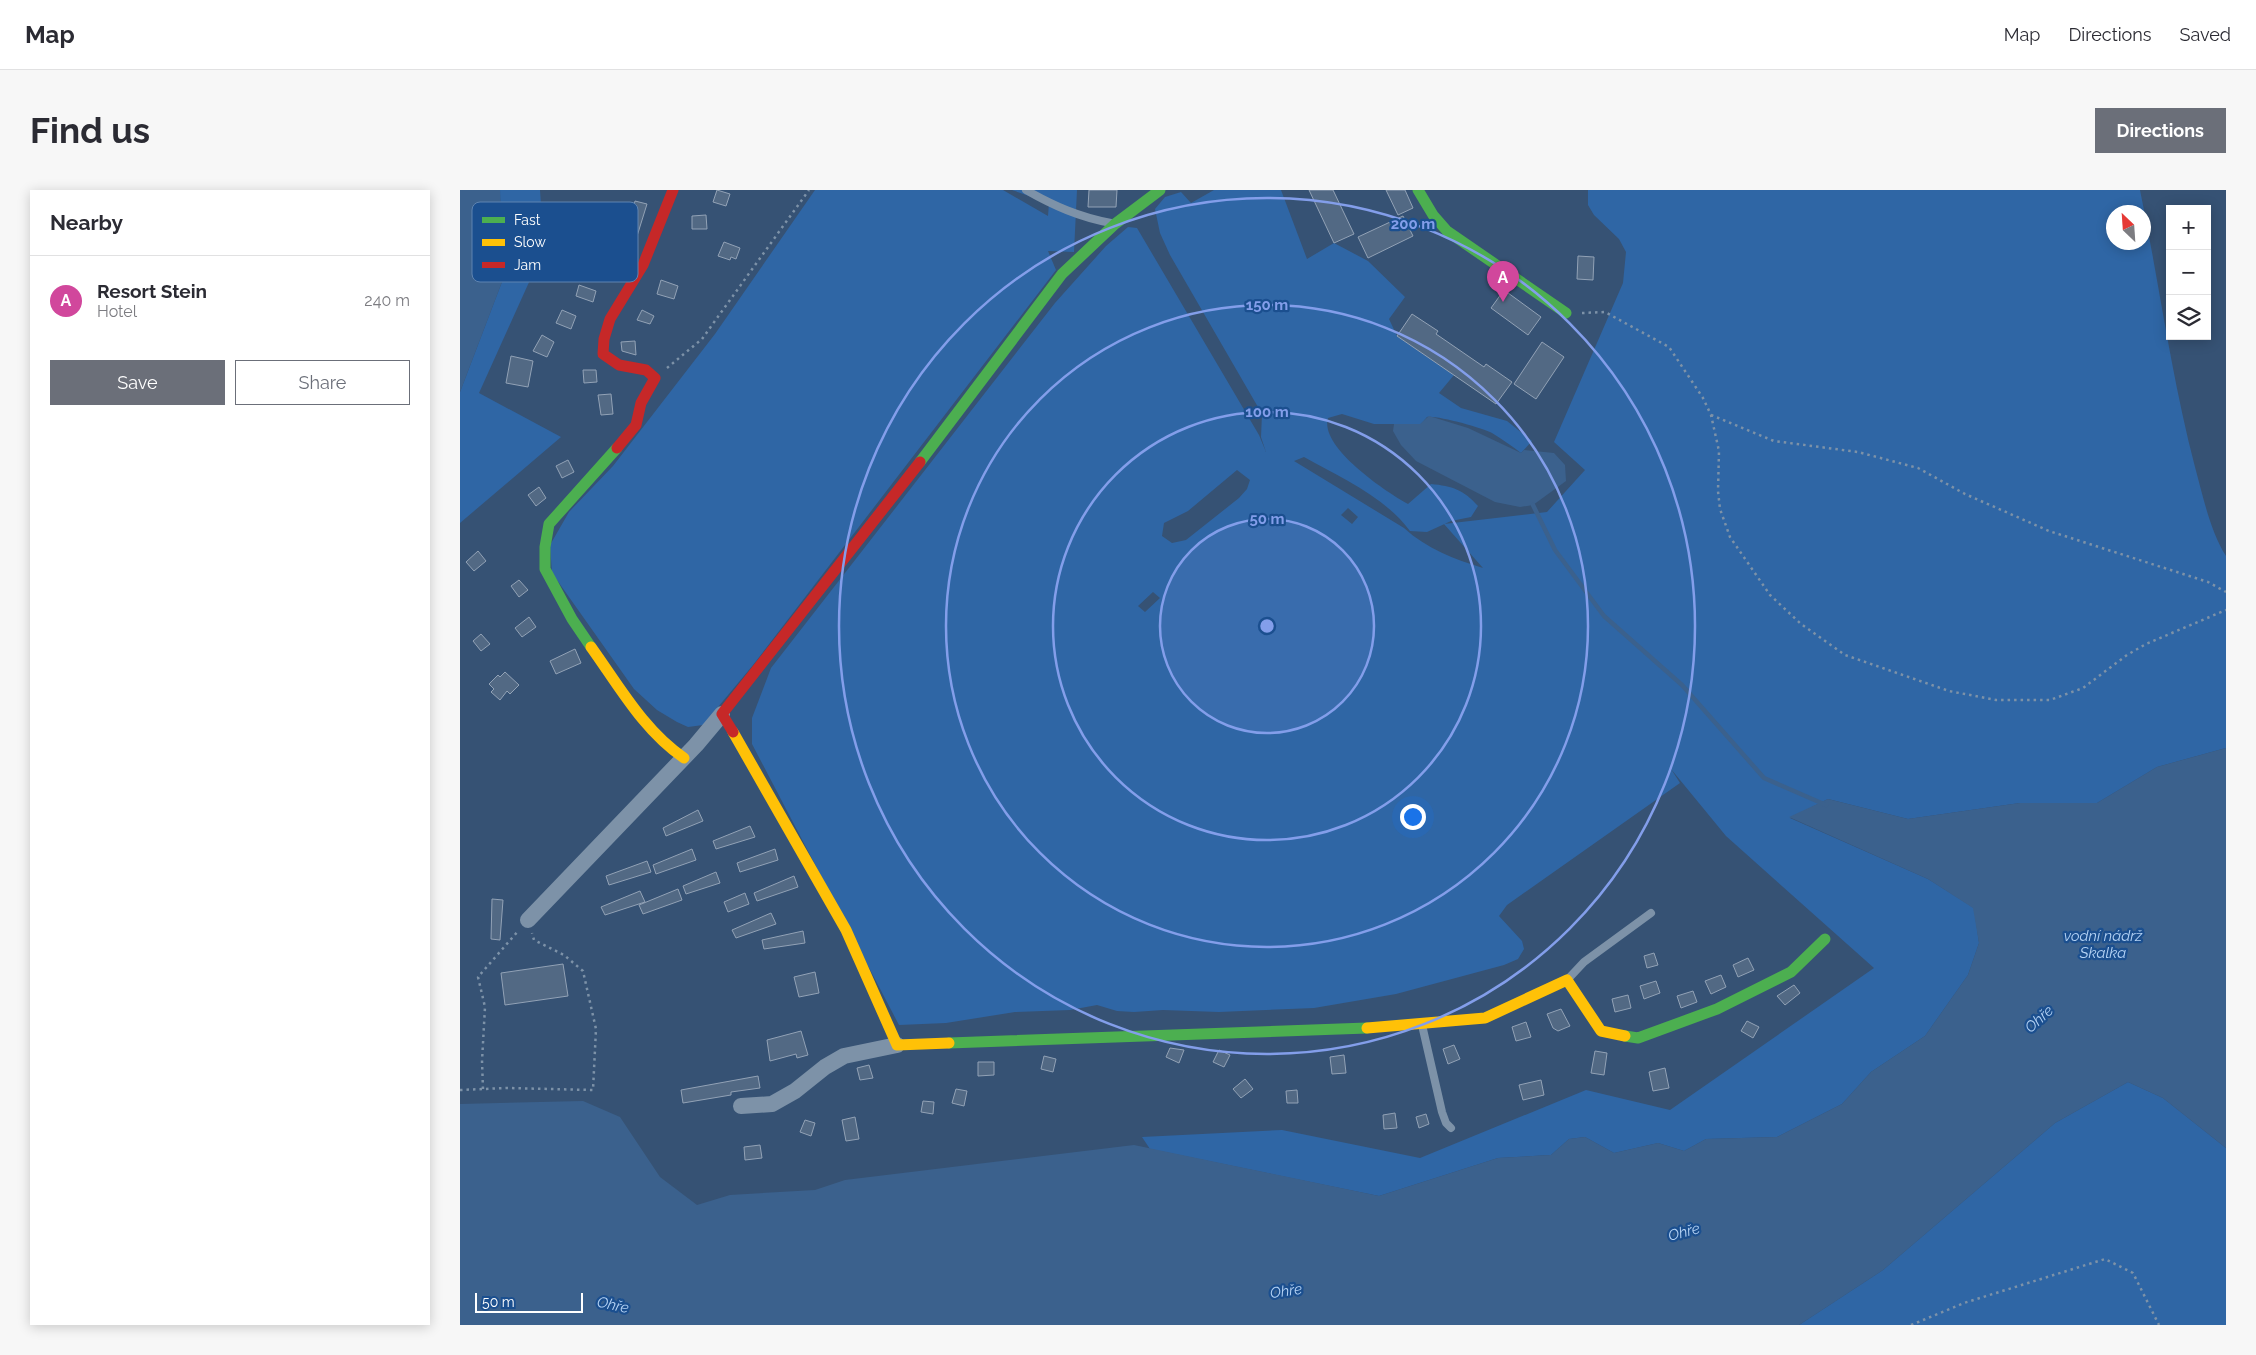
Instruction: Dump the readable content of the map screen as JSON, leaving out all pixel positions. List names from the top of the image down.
{
  "water": ["vodní nádrž Skalka", "Ohře"],
  "legend": ["Fast", "Slow", "Jam"],
  "scale_bar": "50 m",
  "north": "top left",
  "page": {
    "header": "Map",
    "nav": ["Map", "Directions", "Saved"],
    "buttons": [
      "Directions",
      ["Save", "Share"]
    ],
    "title": "Find us",
    "heading": "Nearby",
    "map_buttons": ["+", "−"],
    "list": [
      {
        "mark": "A",
        "name": "Resort Stein",
        "note": "Hotel",
        "value": "240 m"
      }
    ],
    "pins": "A",
    "scale": "50 m"
  },
  "rings": [
    "200 m",
    "150 m",
    "100 m",
    "50 m"
  ]
}
